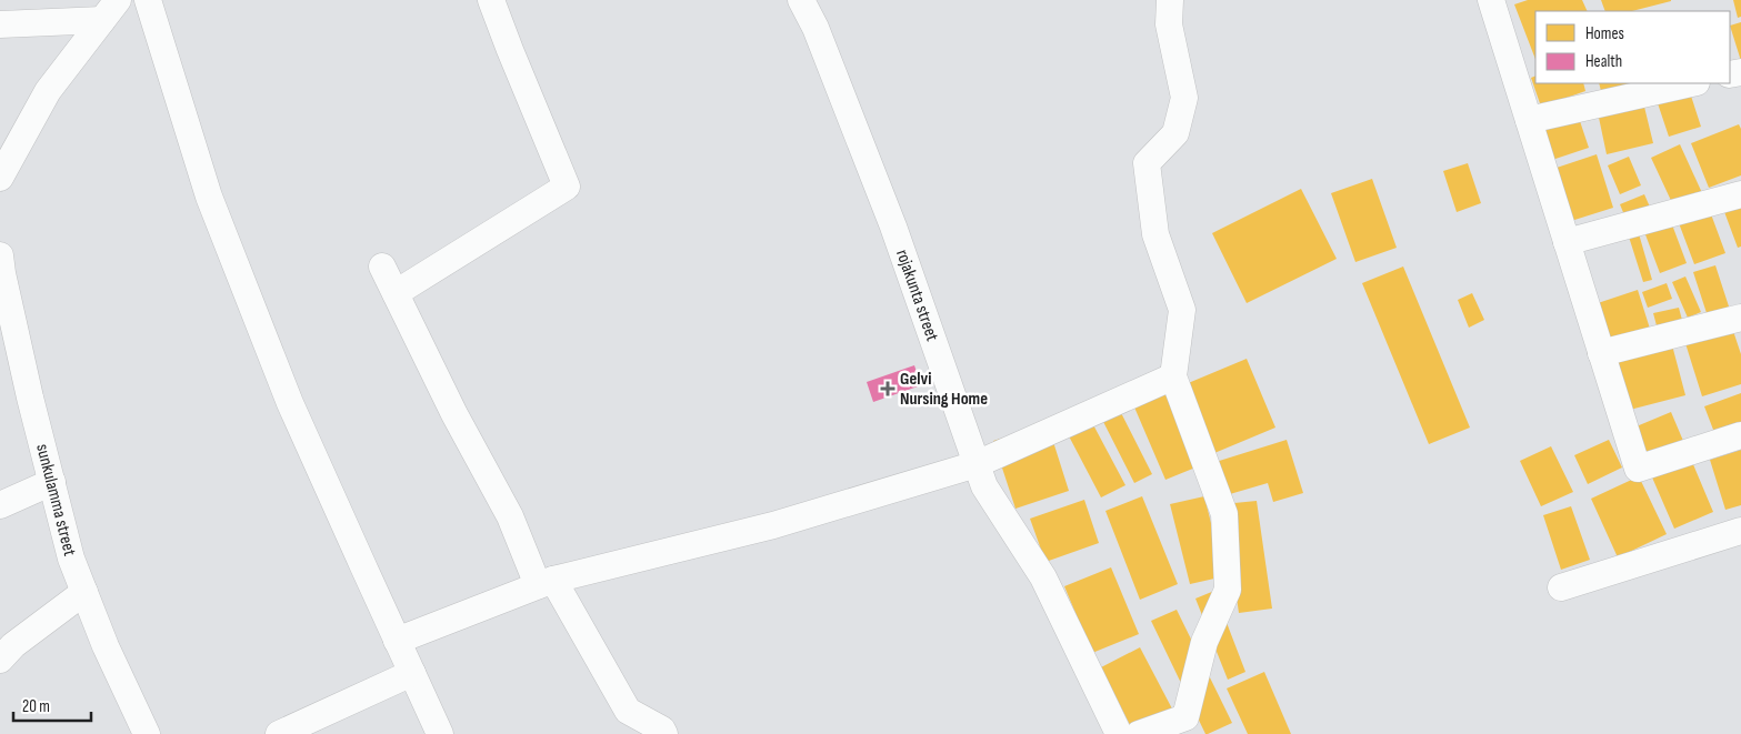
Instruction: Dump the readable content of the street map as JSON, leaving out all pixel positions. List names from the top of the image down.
{
  "streets": {
    "street": ["rojakunta street", "sunkulamma street"]
  },
  "places": {
    "health": ["Gelvi Nursing Home"]
  },
  "legend": ["Homes", "Health"],
  "scale_bar": "20 m"
}
